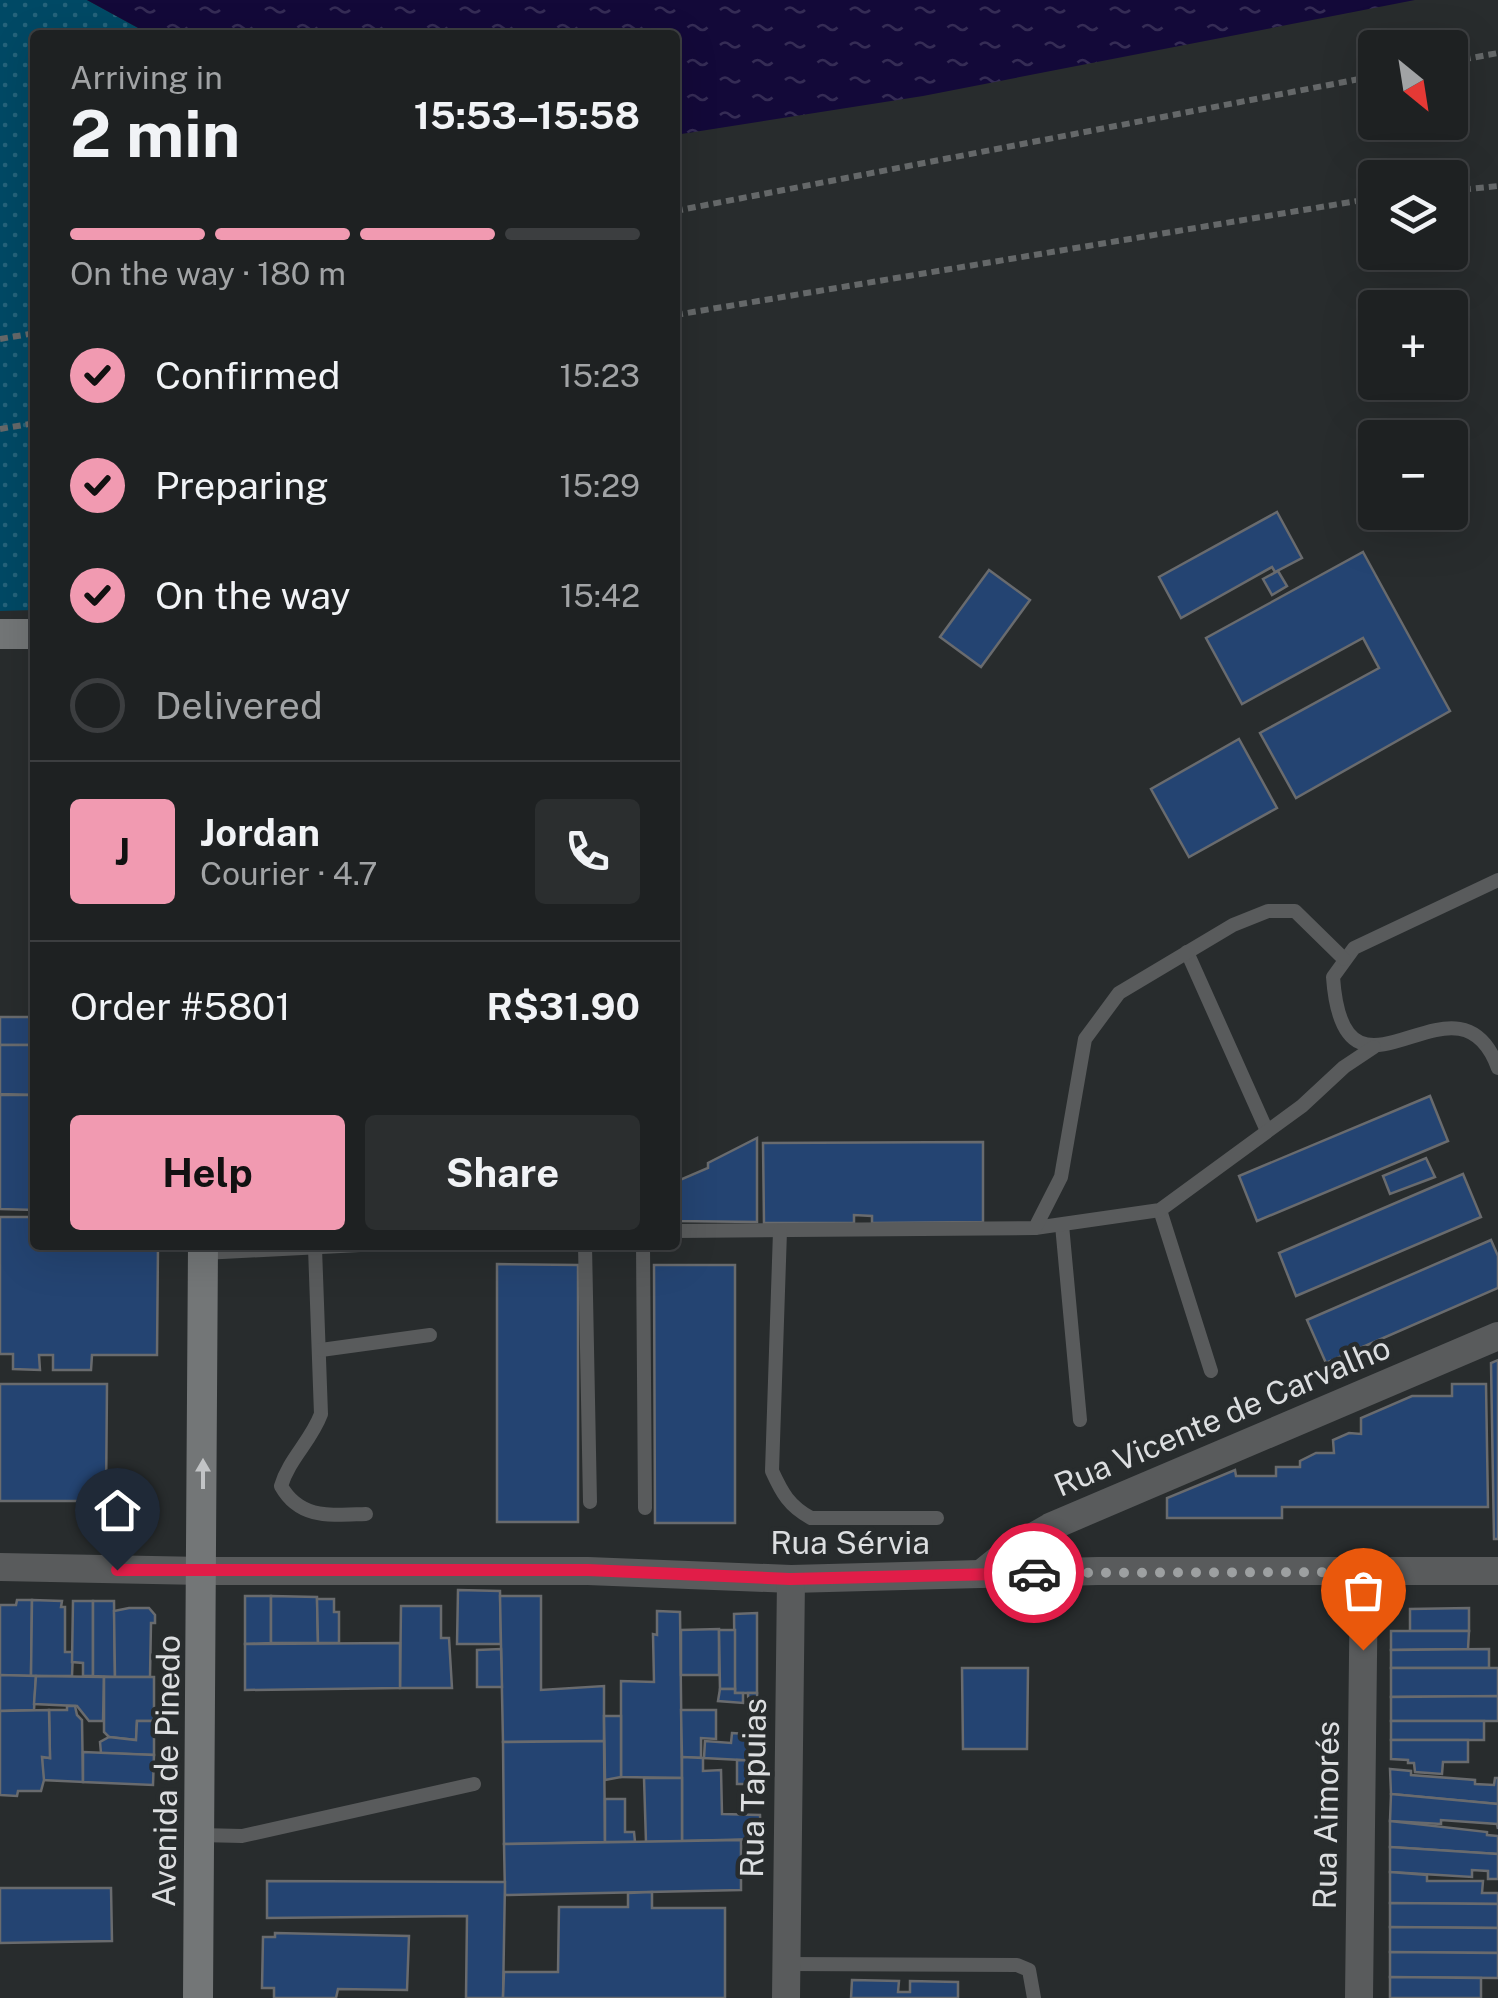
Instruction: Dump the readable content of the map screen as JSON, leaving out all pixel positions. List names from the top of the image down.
{
  "streets": {
    "street": [
      "Rua Vicente de Carvalho",
      "Rua Sérvia",
      "Avenida de Pinedo",
      "Rua Tapuias",
      "Rua Aimorés"
    ]
  },
  "crossings": [
    ["Rua Vicente de Carvalho", "Rua Sérvia"],
    ["Rua Sérvia", "Avenida de Pinedo"],
    ["Rua Sérvia", "Rua Tapuias"],
    ["Rua Sérvia", "Rua Aimorés"]
  ],
  "one_way": ["Avenida de Pinedo"],
  "north": "bottom right",
  "page": {
    "map_buttons": ["+", "−"],
    "heading": ["2 min", "Arriving in", "15:53–15:58"],
    "panel": [
      "Jordan",
      "Courier · 4.7",
      "Order #5801",
      "R$31.90"
    ],
    "bar": "On the way · 180 m",
    "list": [
      ["Confirmed", "15:23"],
      ["Preparing", "15:29"],
      ["On the way", "15:42"],
      "Delivered"
    ],
    "round": "J",
    "buttons": ["Help", "Share"]
  }
}
